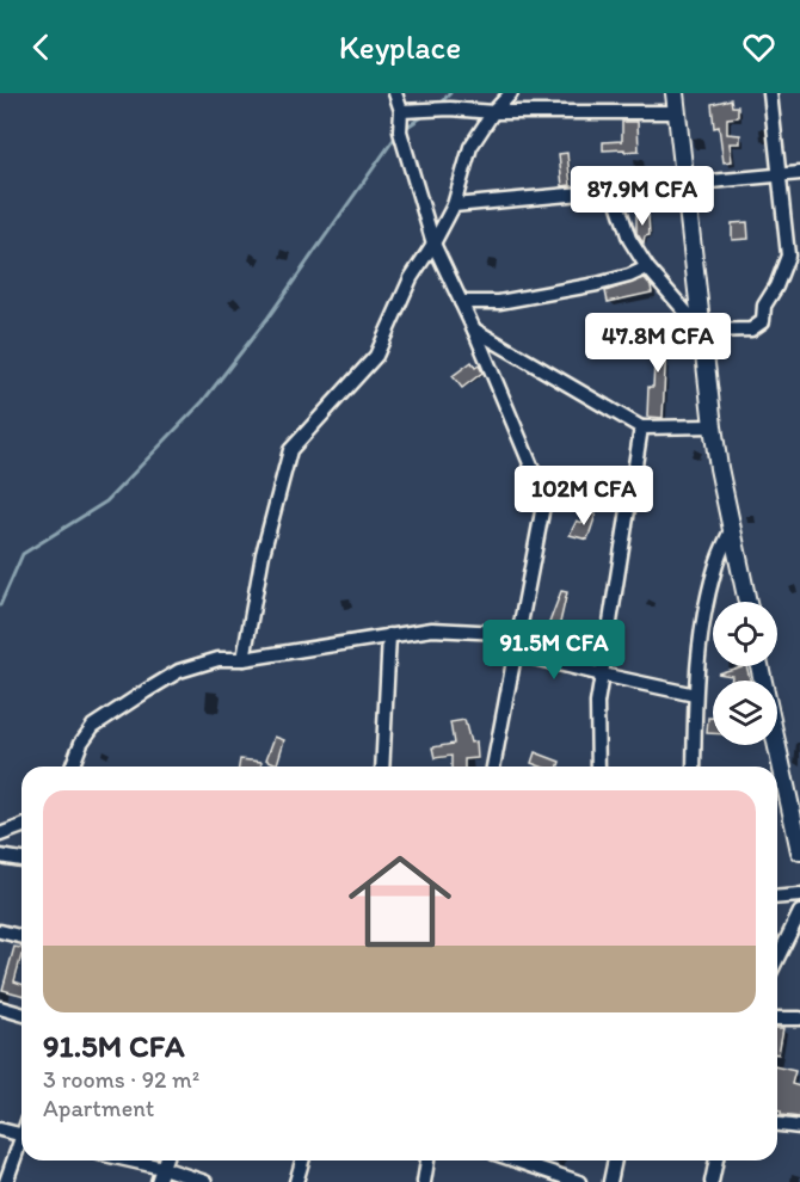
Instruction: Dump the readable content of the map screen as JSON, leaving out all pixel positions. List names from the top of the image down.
{
  "page": {
    "header": "Keyplace",
    "price": [
      "87.9M CFA",
      "47.8M CFA",
      "102M CFA",
      "91.5M CFA"
    ],
    "list": [
      {
        "name": "91.5M CFA",
        "note": "3 rooms · 92 m² · Apartment"
      }
    ]
  }
}
